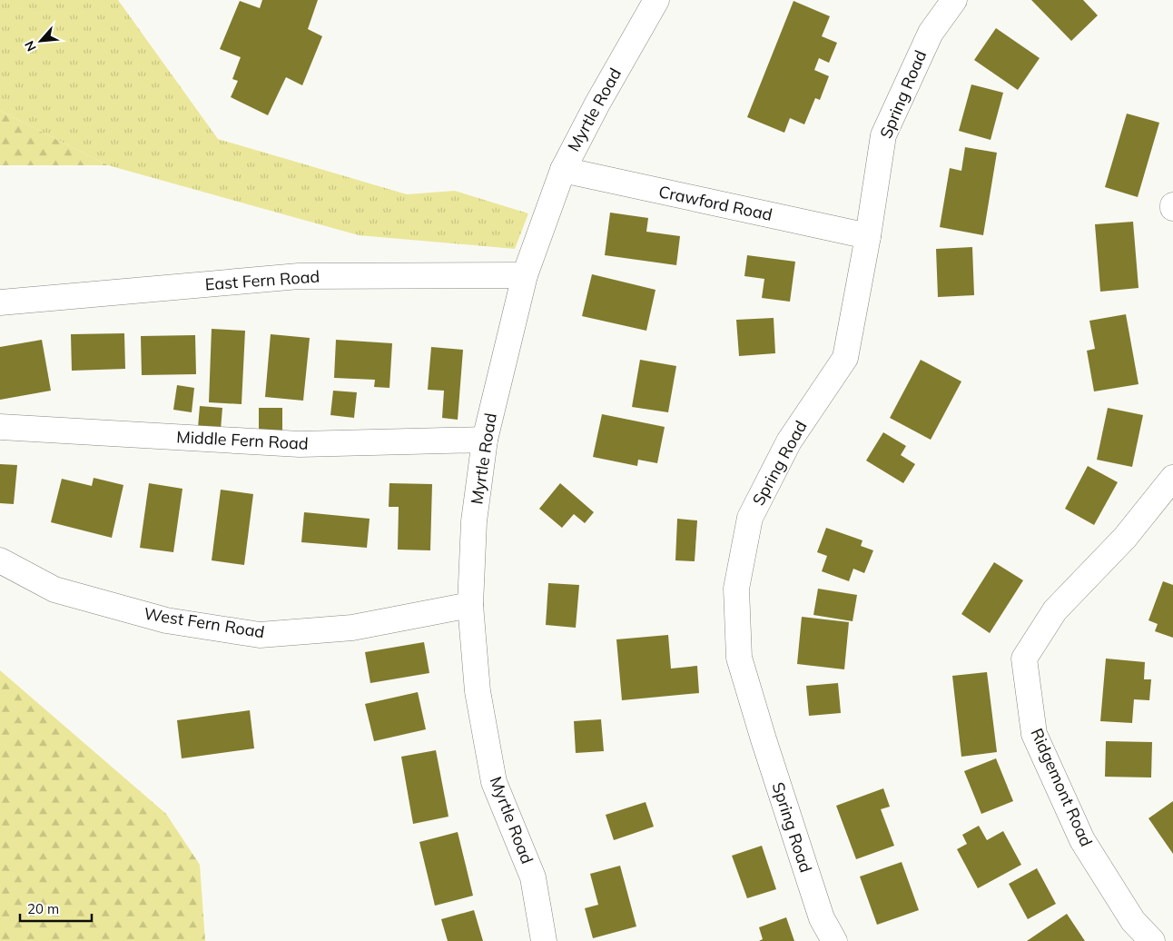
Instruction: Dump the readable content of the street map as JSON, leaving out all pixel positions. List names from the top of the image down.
{
  "streets": {
    "street": [
      "Spring Road",
      "Myrtle Road",
      "Crawford Road",
      "East Fern Road",
      "Middle Fern Road",
      "West Fern Road",
      "Ridgemont Road"
    ]
  },
  "crossings": [
    ["Spring Road", "Crawford Road"],
    ["Myrtle Road", "Crawford Road"],
    ["Myrtle Road", "East Fern Road"],
    ["Myrtle Road", "Middle Fern Road"],
    ["Myrtle Road", "West Fern Road"]
  ],
  "scale_bar": "20 m",
  "north": "bottom left"
}
